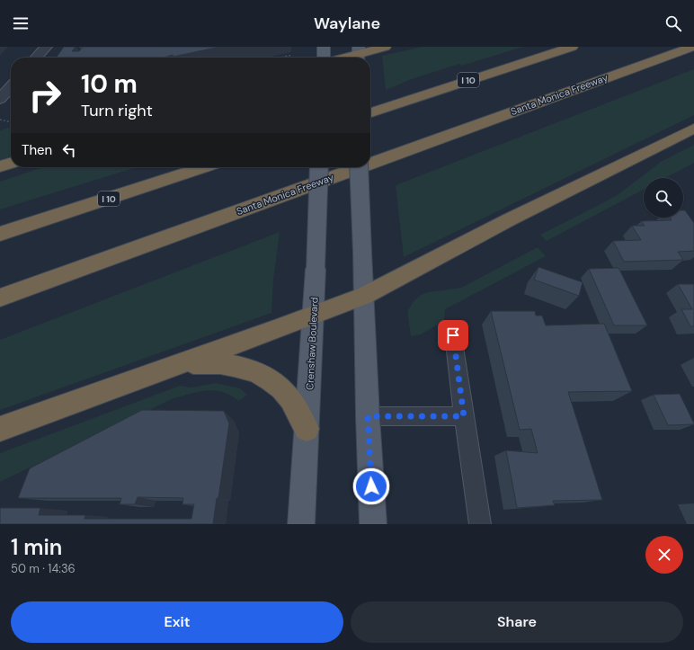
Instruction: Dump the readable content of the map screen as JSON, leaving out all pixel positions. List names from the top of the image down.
{
  "streets": {
    "highway": ["I 10", "Santa Monica Freeway"],
    "main road": ["Crenshaw Boulevard"]
  },
  "page": {
    "header": "Waylane",
    "turn": ["10 m", "Turn right"],
    "then": "Then",
    "heading": ["1 min", "50 m · 14:36"],
    "buttons": ["Exit", "Share"]
  }
}
